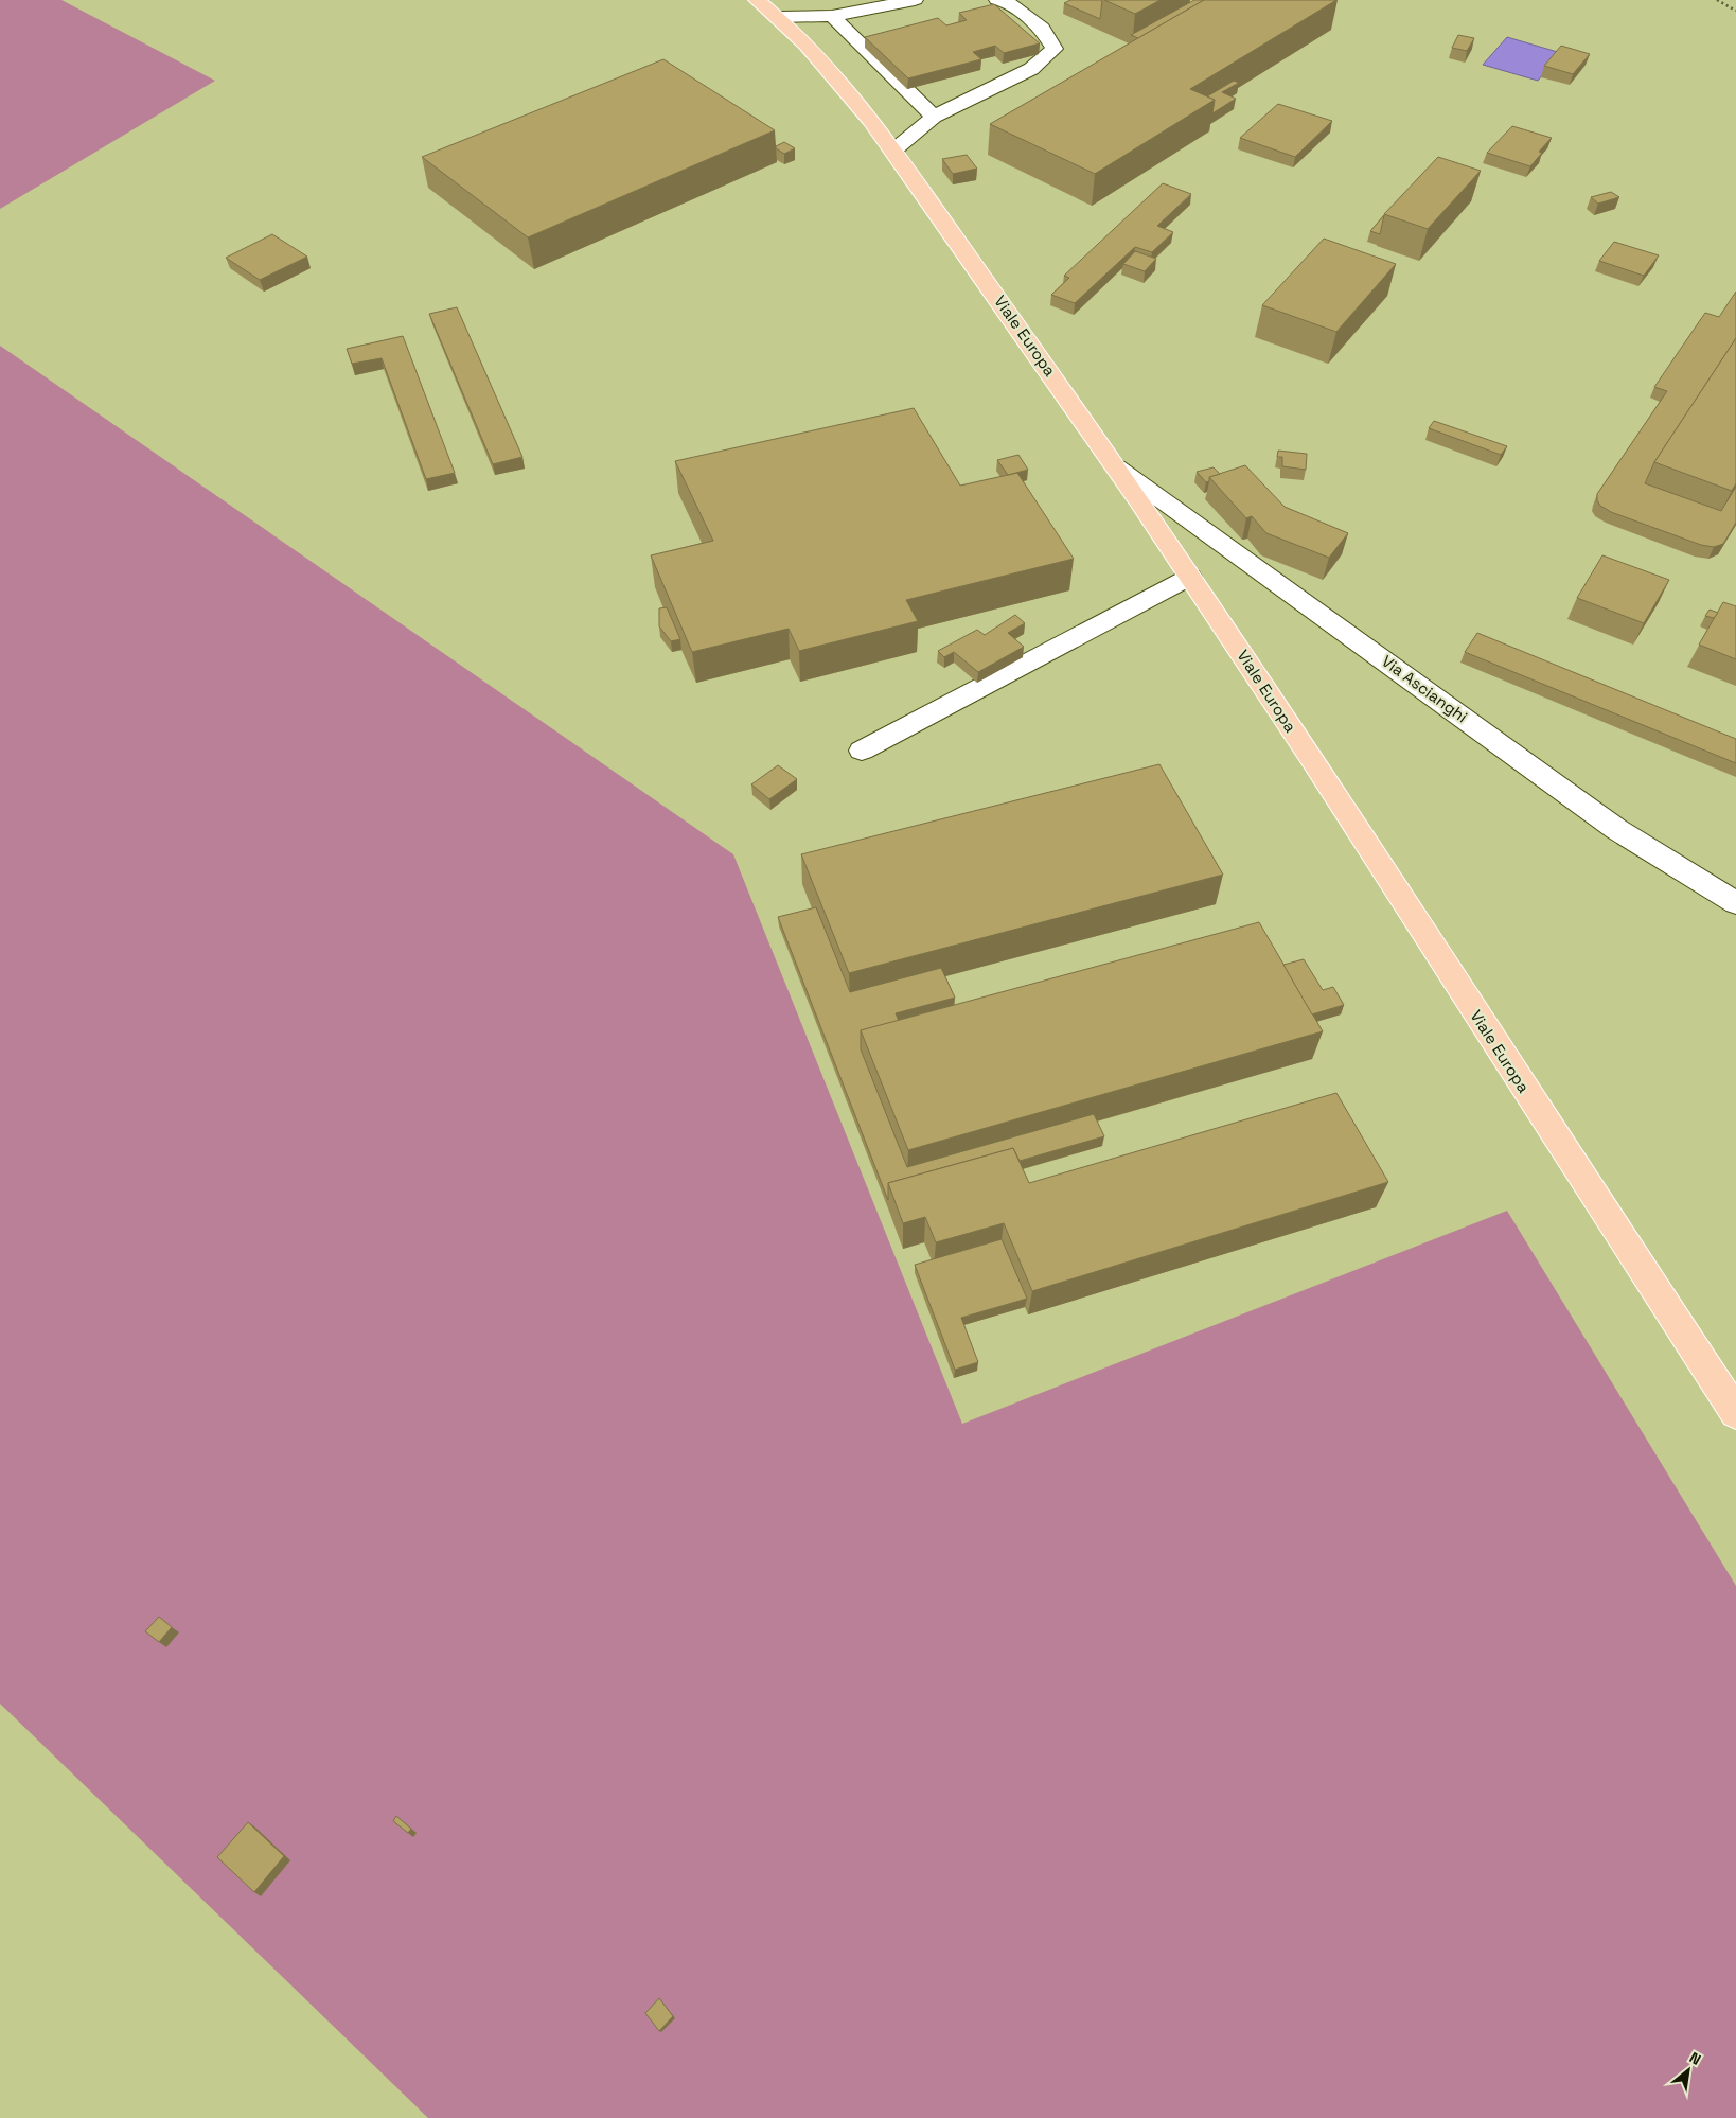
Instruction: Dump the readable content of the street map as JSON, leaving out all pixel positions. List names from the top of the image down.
{
  "streets": {
    "main road": ["Viale Europa"],
    "street": ["Via Ascianghi"]
  },
  "crossings": [
    ["Viale Europa", "Via Ascianghi"]
  ],
  "north": "top right"
}
